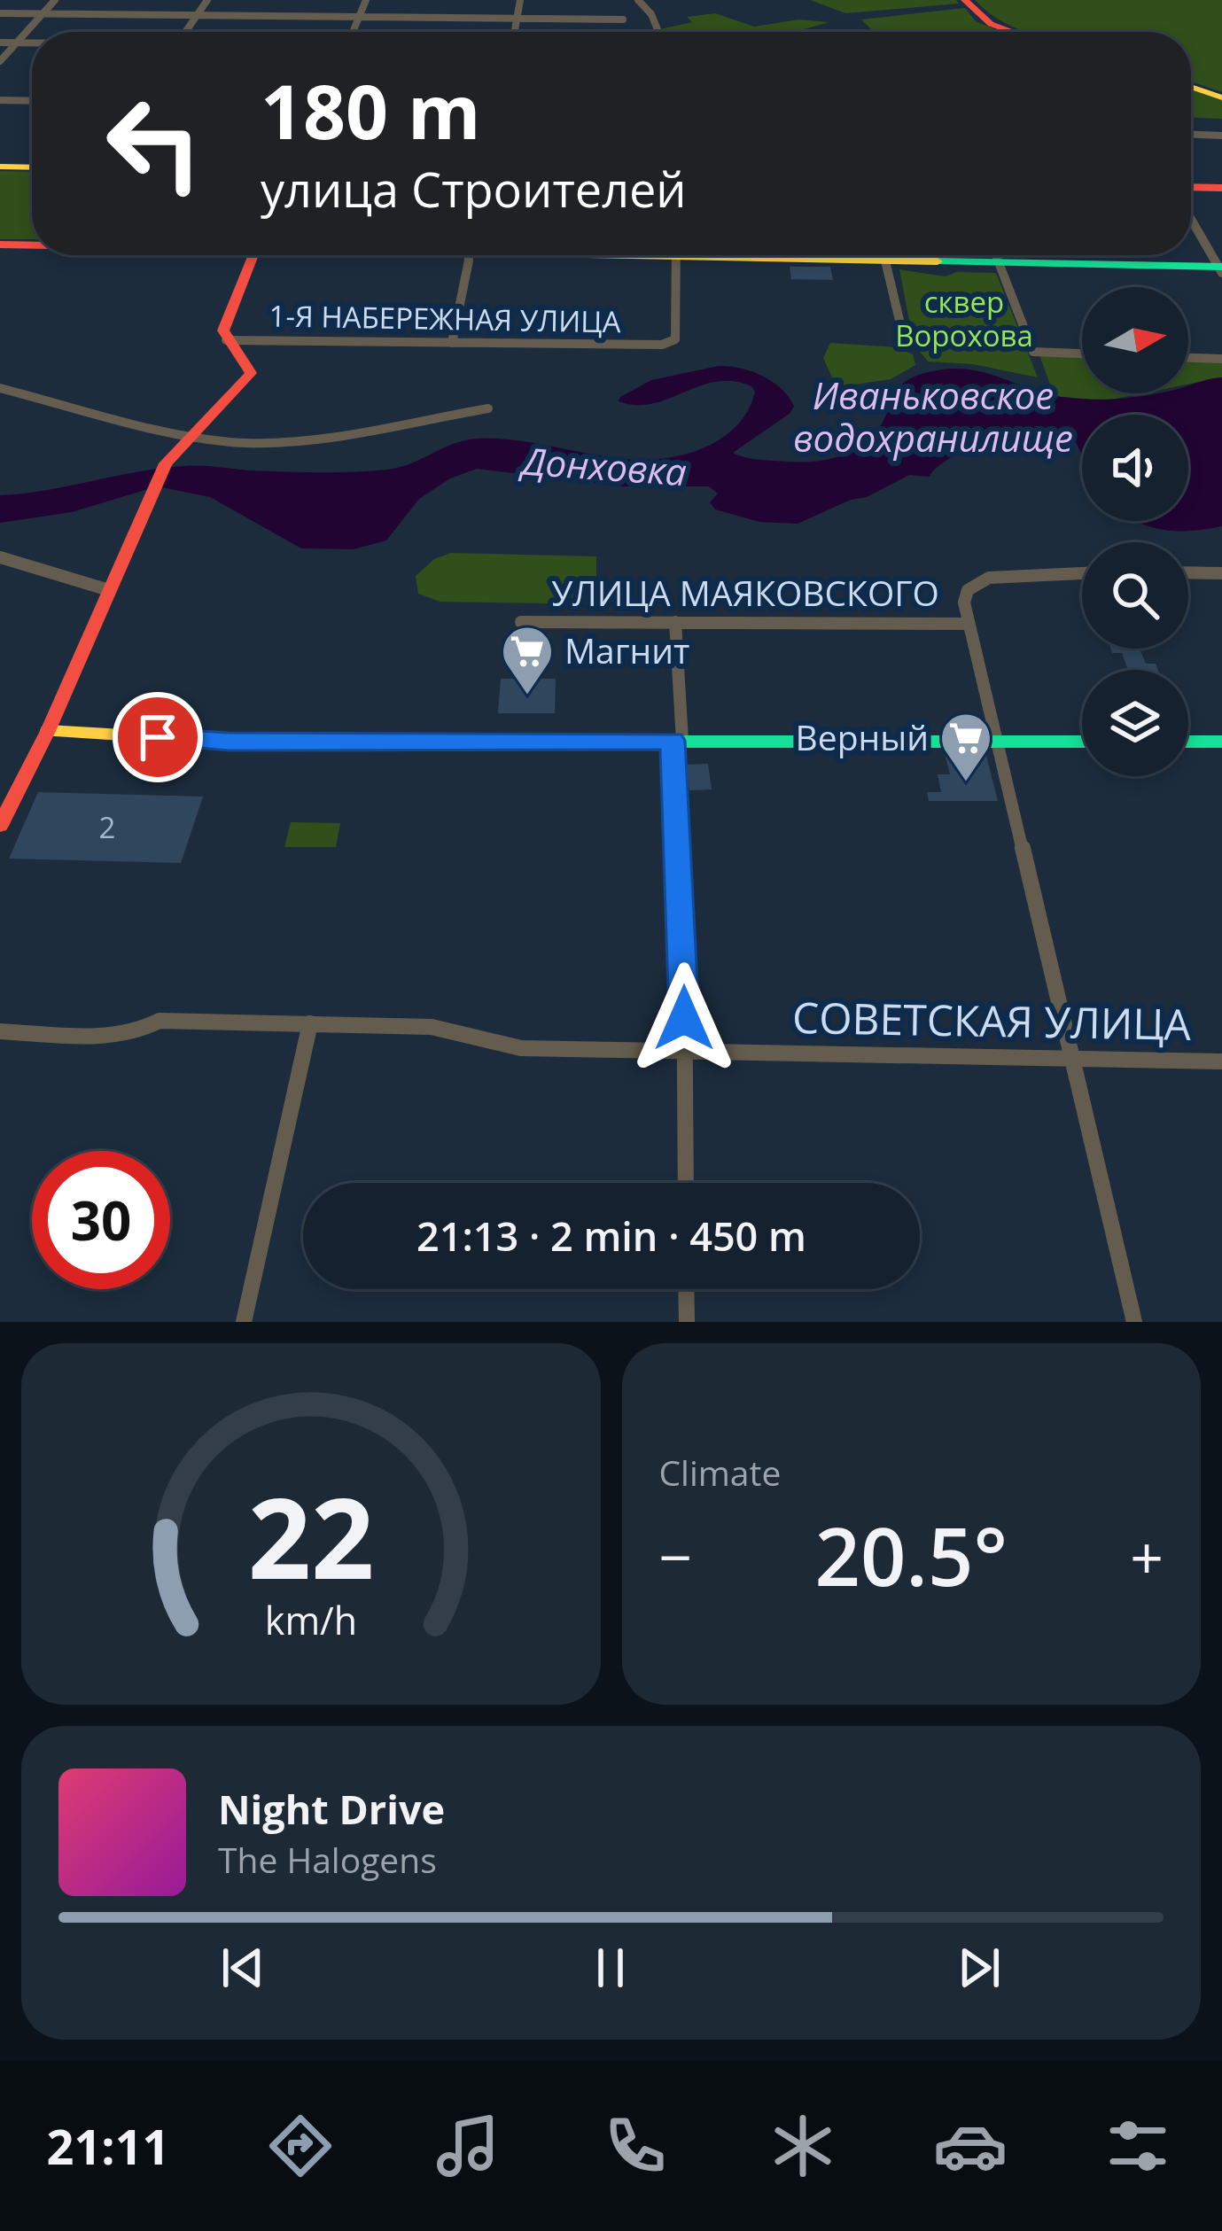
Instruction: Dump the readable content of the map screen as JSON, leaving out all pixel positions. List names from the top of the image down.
{
  "streets": {
    "street": ["1-Я НАБЕРЕЖНАЯ УЛИЦА", "УЛИЦА МАЯКОВСКОГО", "СОВЕТСКАЯ УЛИЦА"]
  },
  "water": ["Иваньковское водохранилище", "Донховка"],
  "parks": ["сквер Ворохова"],
  "places": {
    "supermarket": ["Магнит", "Верный"]
  },
  "house_numbers": ["2"],
  "north": "right",
  "page": {
    "turn": ["180 m", "улица Строителей"],
    "limit": "30",
    "trip": "21:13 · 2 min · 450 m",
    "tile": "Climate",
    "heat": ["−", "20.5°", "+"],
    "song": ["Night Drive", "The Halogens"],
    "tabs": "21:11",
    "gauge": ["22", "km/h"]
  }
}
